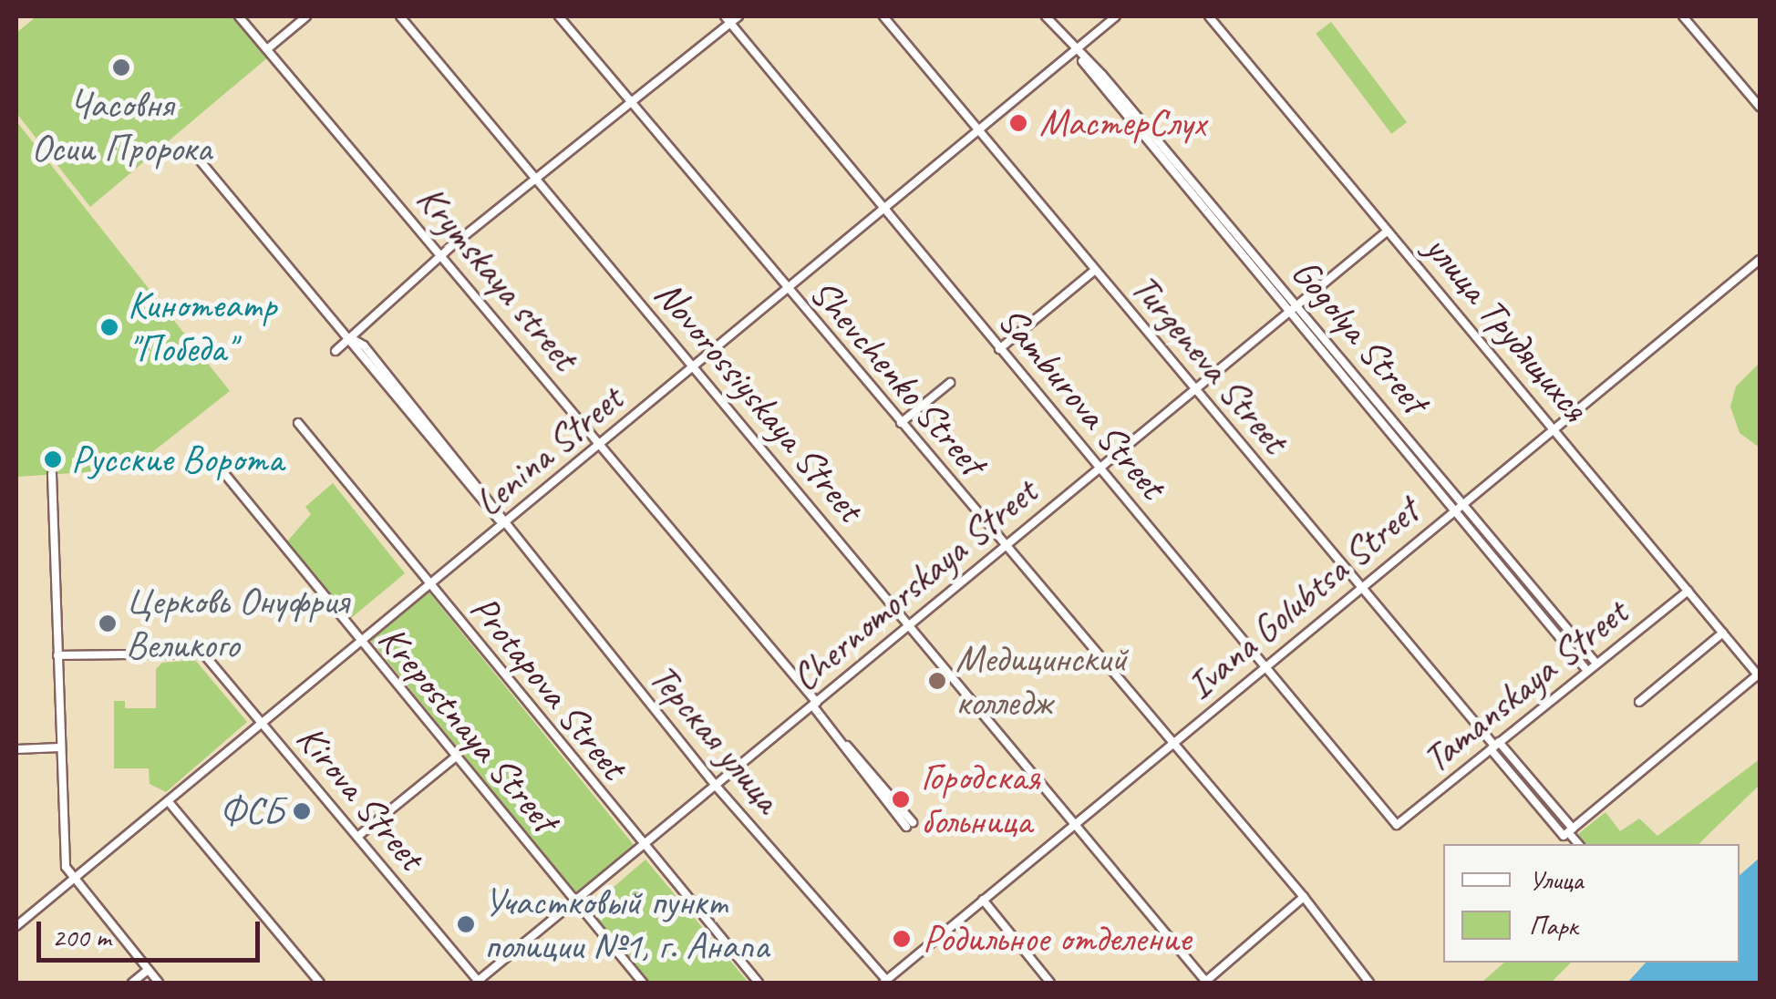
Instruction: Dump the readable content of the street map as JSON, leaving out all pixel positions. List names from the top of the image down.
{
  "streets": {
    "street": [
      "Krymskaya street",
      "улица Трудящихся",
      "Gogolya Street",
      "Turgeneva Street",
      "Shevchenko Street",
      "Novorossiyskaya Street",
      "Samburova Street",
      "Lenina Street",
      "Chernomorskaya Street",
      "Ivana Golubtsa Street",
      "Tamanskaya Street",
      "Protapova Street",
      "Krepostnaya Street",
      "Терская улица",
      "Kirova Street"
    ]
  },
  "crossings": [
    ["Krymskaya street", "Lenina Street"],
    ["Krymskaya street", "Chernomorskaya Street"],
    ["улица Трудящихся", "Chernomorskaya Street"],
    ["улица Трудящихся", "Ivana Golubtsa Street"],
    ["улица Трудящихся", "Tamanskaya Street"],
    ["Gogolya Street", "Lenina Street"],
    ["Gogolya Street", "Chernomorskaya Street"],
    ["Gogolya Street", "Ivana Golubtsa Street"],
    ["Gogolya Street", "Tamanskaya Street"],
    ["Turgeneva Street", "Lenina Street"],
    ["Turgeneva Street", "Chernomorskaya Street"],
    ["Turgeneva Street", "Ivana Golubtsa Street"],
    ["Turgeneva Street", "Tamanskaya Street"],
    ["Shevchenko Street", "Lenina Street"],
    ["Shevchenko Street", "Chernomorskaya Street"],
    ["Shevchenko Street", "Ivana Golubtsa Street"],
    ["Novorossiyskaya Street", "Lenina Street"],
    ["Novorossiyskaya Street", "Chernomorskaya Street"],
    ["Novorossiyskaya Street", "Ivana Golubtsa Street"],
    ["Samburova Street", "Lenina Street"],
    ["Samburova Street", "Chernomorskaya Street"],
    ["Samburova Street", "Ivana Golubtsa Street"],
    ["Samburova Street", "Tamanskaya Street"],
    ["Lenina Street", "Protapova Street"],
    ["Lenina Street", "Krepostnaya Street"],
    ["Lenina Street", "Терская улица"],
    ["Lenina Street", "Kirova Street"],
    ["Chernomorskaya Street", "Protapova Street"],
    ["Chernomorskaya Street", "Krepostnaya Street"],
    ["Chernomorskaya Street", "Терская улица"],
    ["Chernomorskaya Street", "Kirova Street"],
    ["Ivana Golubtsa Street", "Терская улица"]
  ],
  "places": [
    "Часовня Осии Пророка",
    "МастерСлух",
    "Кинотеатр \"Победа\"",
    "Русские Ворота",
    "Церковь Онуфрия Великого",
    "Медицинский колледж",
    "Городская больница",
    "ФСБ",
    "Участковый пункт полиции №1, г. Анапа",
    "Родильное отделение"
  ],
  "legend": ["Улица", "Парк"],
  "scale_bar": "200 m"
}
